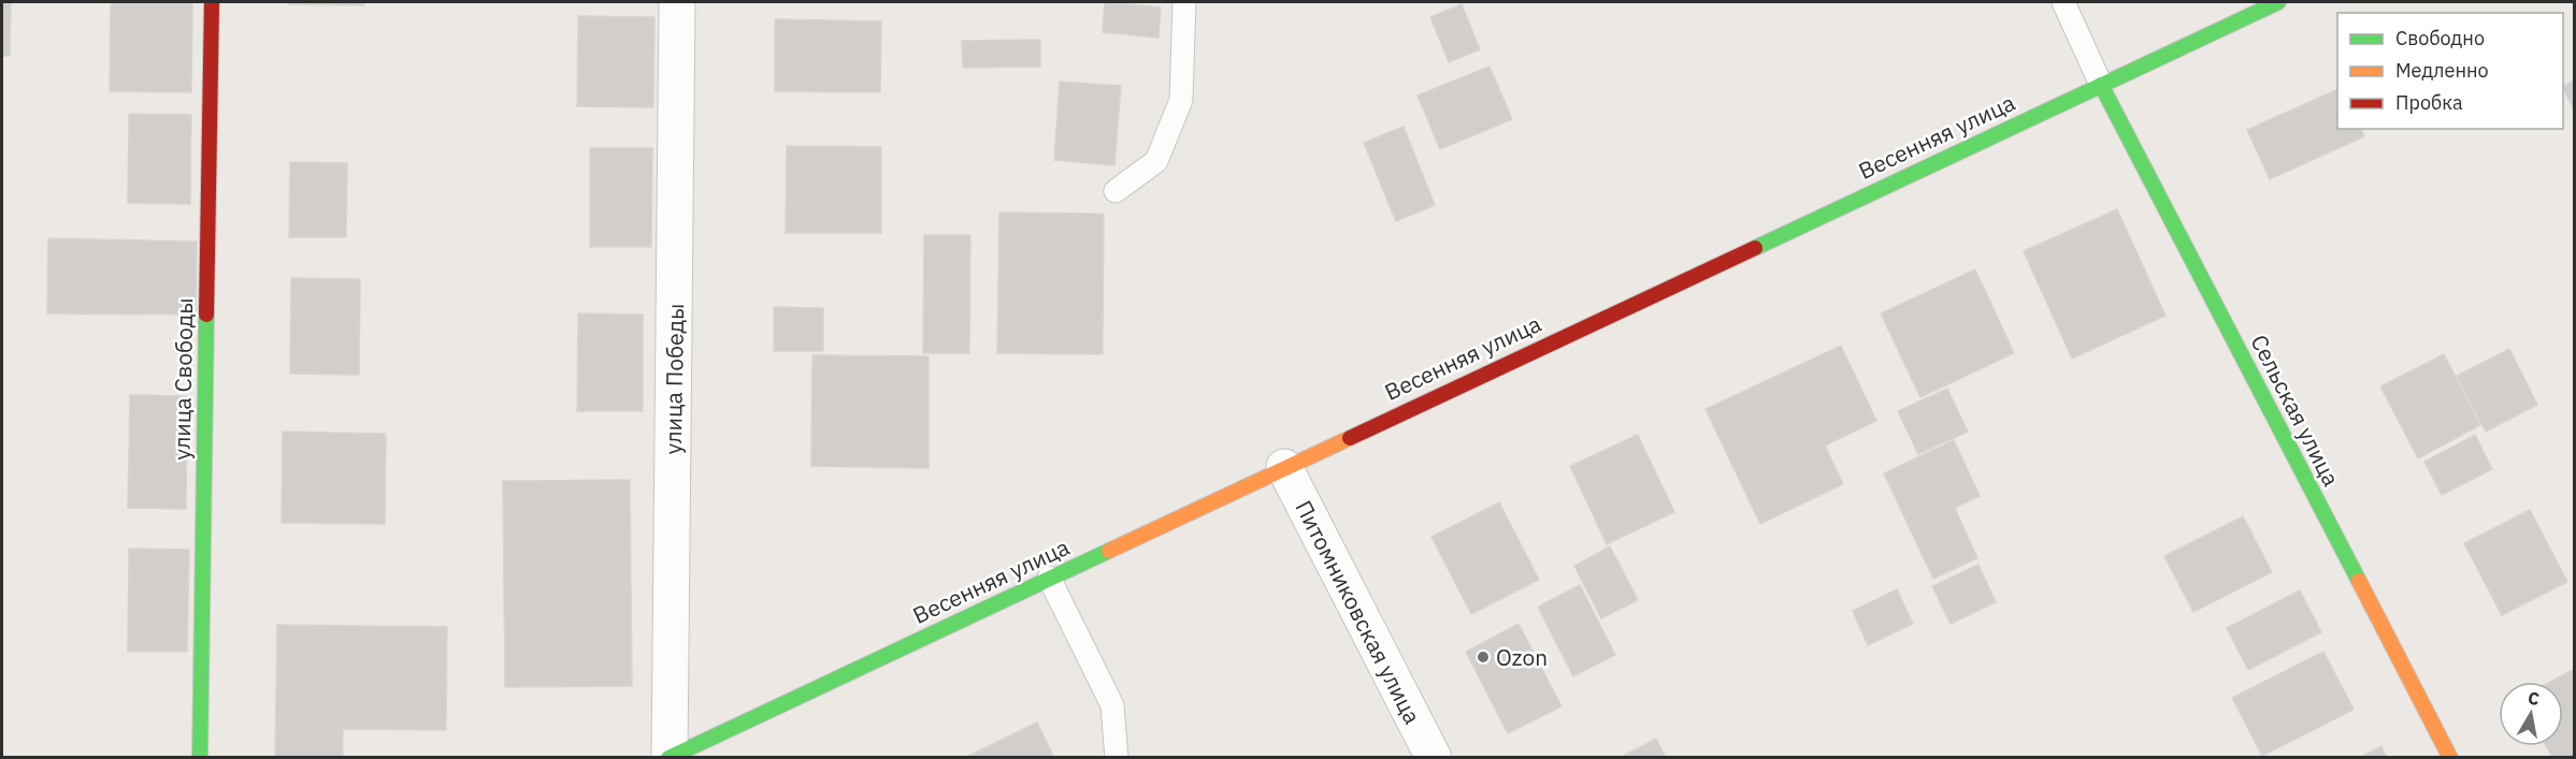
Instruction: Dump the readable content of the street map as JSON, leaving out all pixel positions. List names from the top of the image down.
{
  "streets": {
    "street": [
      "Весенняя улица",
      "улица Свободы",
      "улица Победы",
      "Сельская улица",
      "Питомниковская улица"
    ]
  },
  "crossings": [
    ["Весенняя улица", "улица Победы"],
    ["Весенняя улица", "Сельская улица"],
    ["Весенняя улица", "Питомниковская улица"]
  ],
  "places": ["Ozon"],
  "legend": ["Свободно", "Медленно", "Пробка"],
  "north": "top"
}
